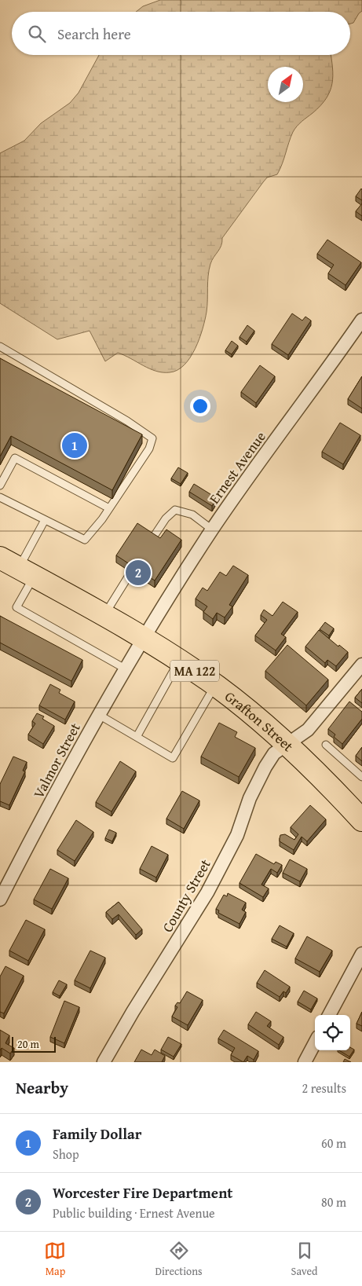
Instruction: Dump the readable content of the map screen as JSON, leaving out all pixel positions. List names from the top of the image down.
{
  "streets": {
    "highway": ["MA 122", "Grafton Street"],
    "street": ["Ernest Avenue", "Valmor Street", "County Street"]
  },
  "crossings": [
    ["Ernest Avenue", "Grafton Street"],
    ["Ernest Avenue", "Valmor Street"],
    ["Grafton Street", "Valmor Street"],
    ["Grafton Street", "County Street"]
  ],
  "scale_bar": "20 m",
  "north": "top right",
  "page": {
    "search": "Search here",
    "pins": ["1", "2"],
    "scale": "20 m",
    "heading": ["Nearby", "2 results"],
    "list": [
      {
        "mark": "1",
        "name": "Family Dollar",
        "note": "Shop",
        "value": "60 m"
      },
      {
        "mark": "2",
        "name": "Worcester Fire Department",
        "note": "Public building · Ernest Avenue",
        "value": "80 m"
      }
    ],
    "nav": ["Map", "Directions", "Saved"]
  }
}
